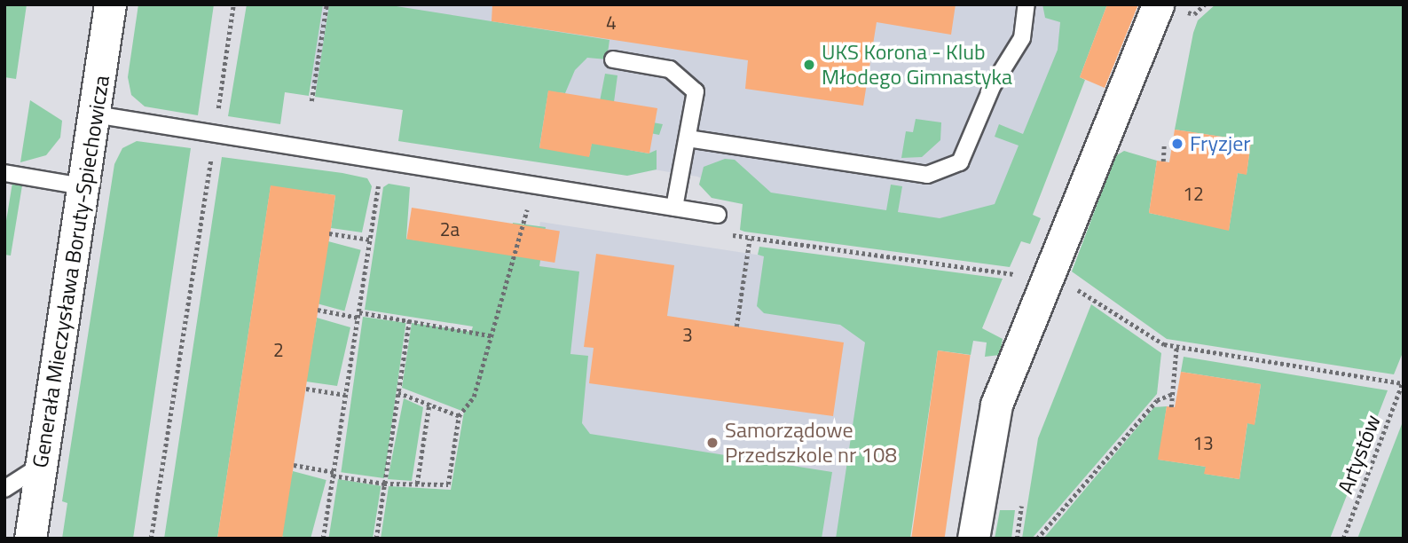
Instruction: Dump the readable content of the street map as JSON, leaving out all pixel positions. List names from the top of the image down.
{
  "streets": {
    "street": ["Generała Mieczysława Boruty-Spiechowicza"],
    "path": ["Artystów"]
  },
  "places": ["UKS Korona - Klub Młodego Gimnastyka", "Fryzjer", "Samorządowe Przedszkole nr 108"],
  "house_numbers": [
    "4",
    "12",
    "2a",
    "3",
    "2",
    "13"
  ]
}
